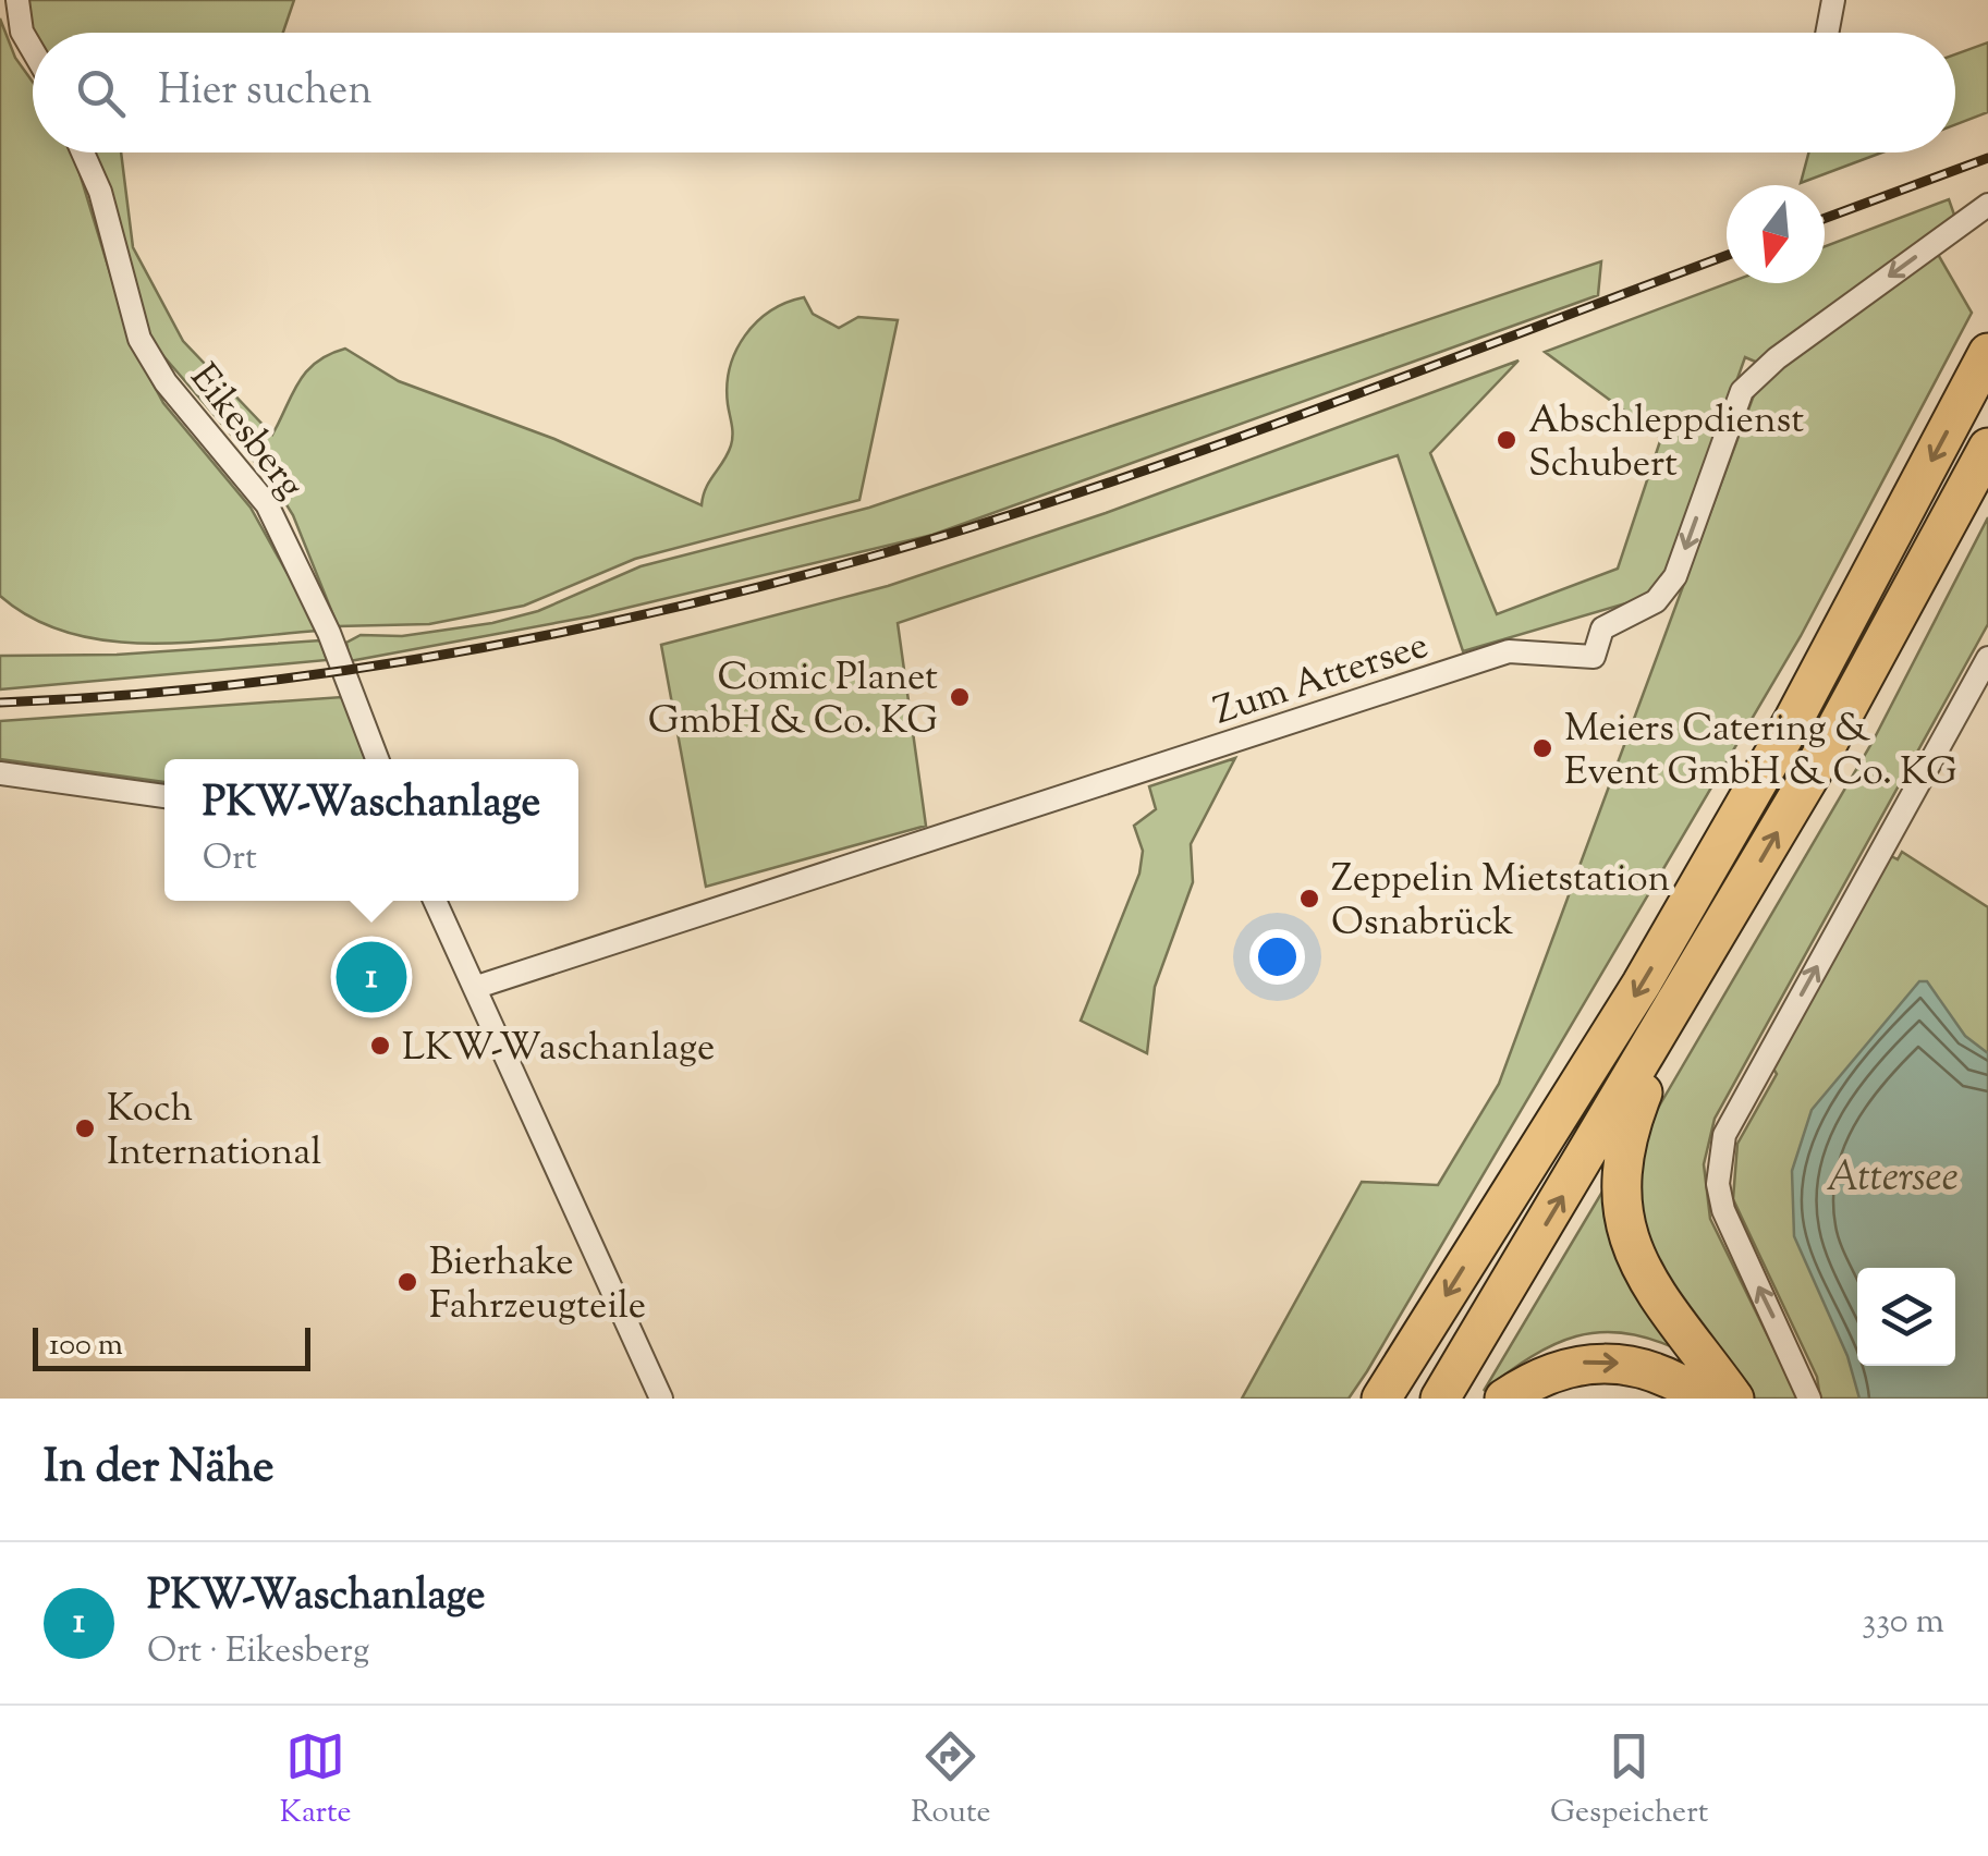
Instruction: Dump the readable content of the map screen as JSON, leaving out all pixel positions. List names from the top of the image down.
{
  "streets": {
    "street": ["Eikesberg", "Zum Attersee"]
  },
  "one_way": ["Zum Attersee"],
  "water": ["Attersee"],
  "places": [
    "Abschleppdienst Schubert",
    "Comic Planet GmbH & Co. KG",
    "Meiers Catering & Event GmbH & Co. KG",
    "Zeppelin Mietstation Osnabrück",
    "LKW-Waschanlage",
    "Koch International",
    "Bierhake Fahrzeugteile"
  ],
  "scale_bar": "100 m",
  "north": "bottom",
  "page": {
    "search": "Hier suchen",
    "popup": ["PKW-Waschanlage", "Ort"],
    "pins": "1",
    "scale": "100 m",
    "heading": "In der Nähe",
    "list": [
      {
        "mark": "1",
        "name": "PKW-Waschanlage",
        "note": "Ort · Eikesberg",
        "value": "330 m"
      }
    ],
    "nav": ["Karte", "Route", "Gespeichert"]
  }
}
